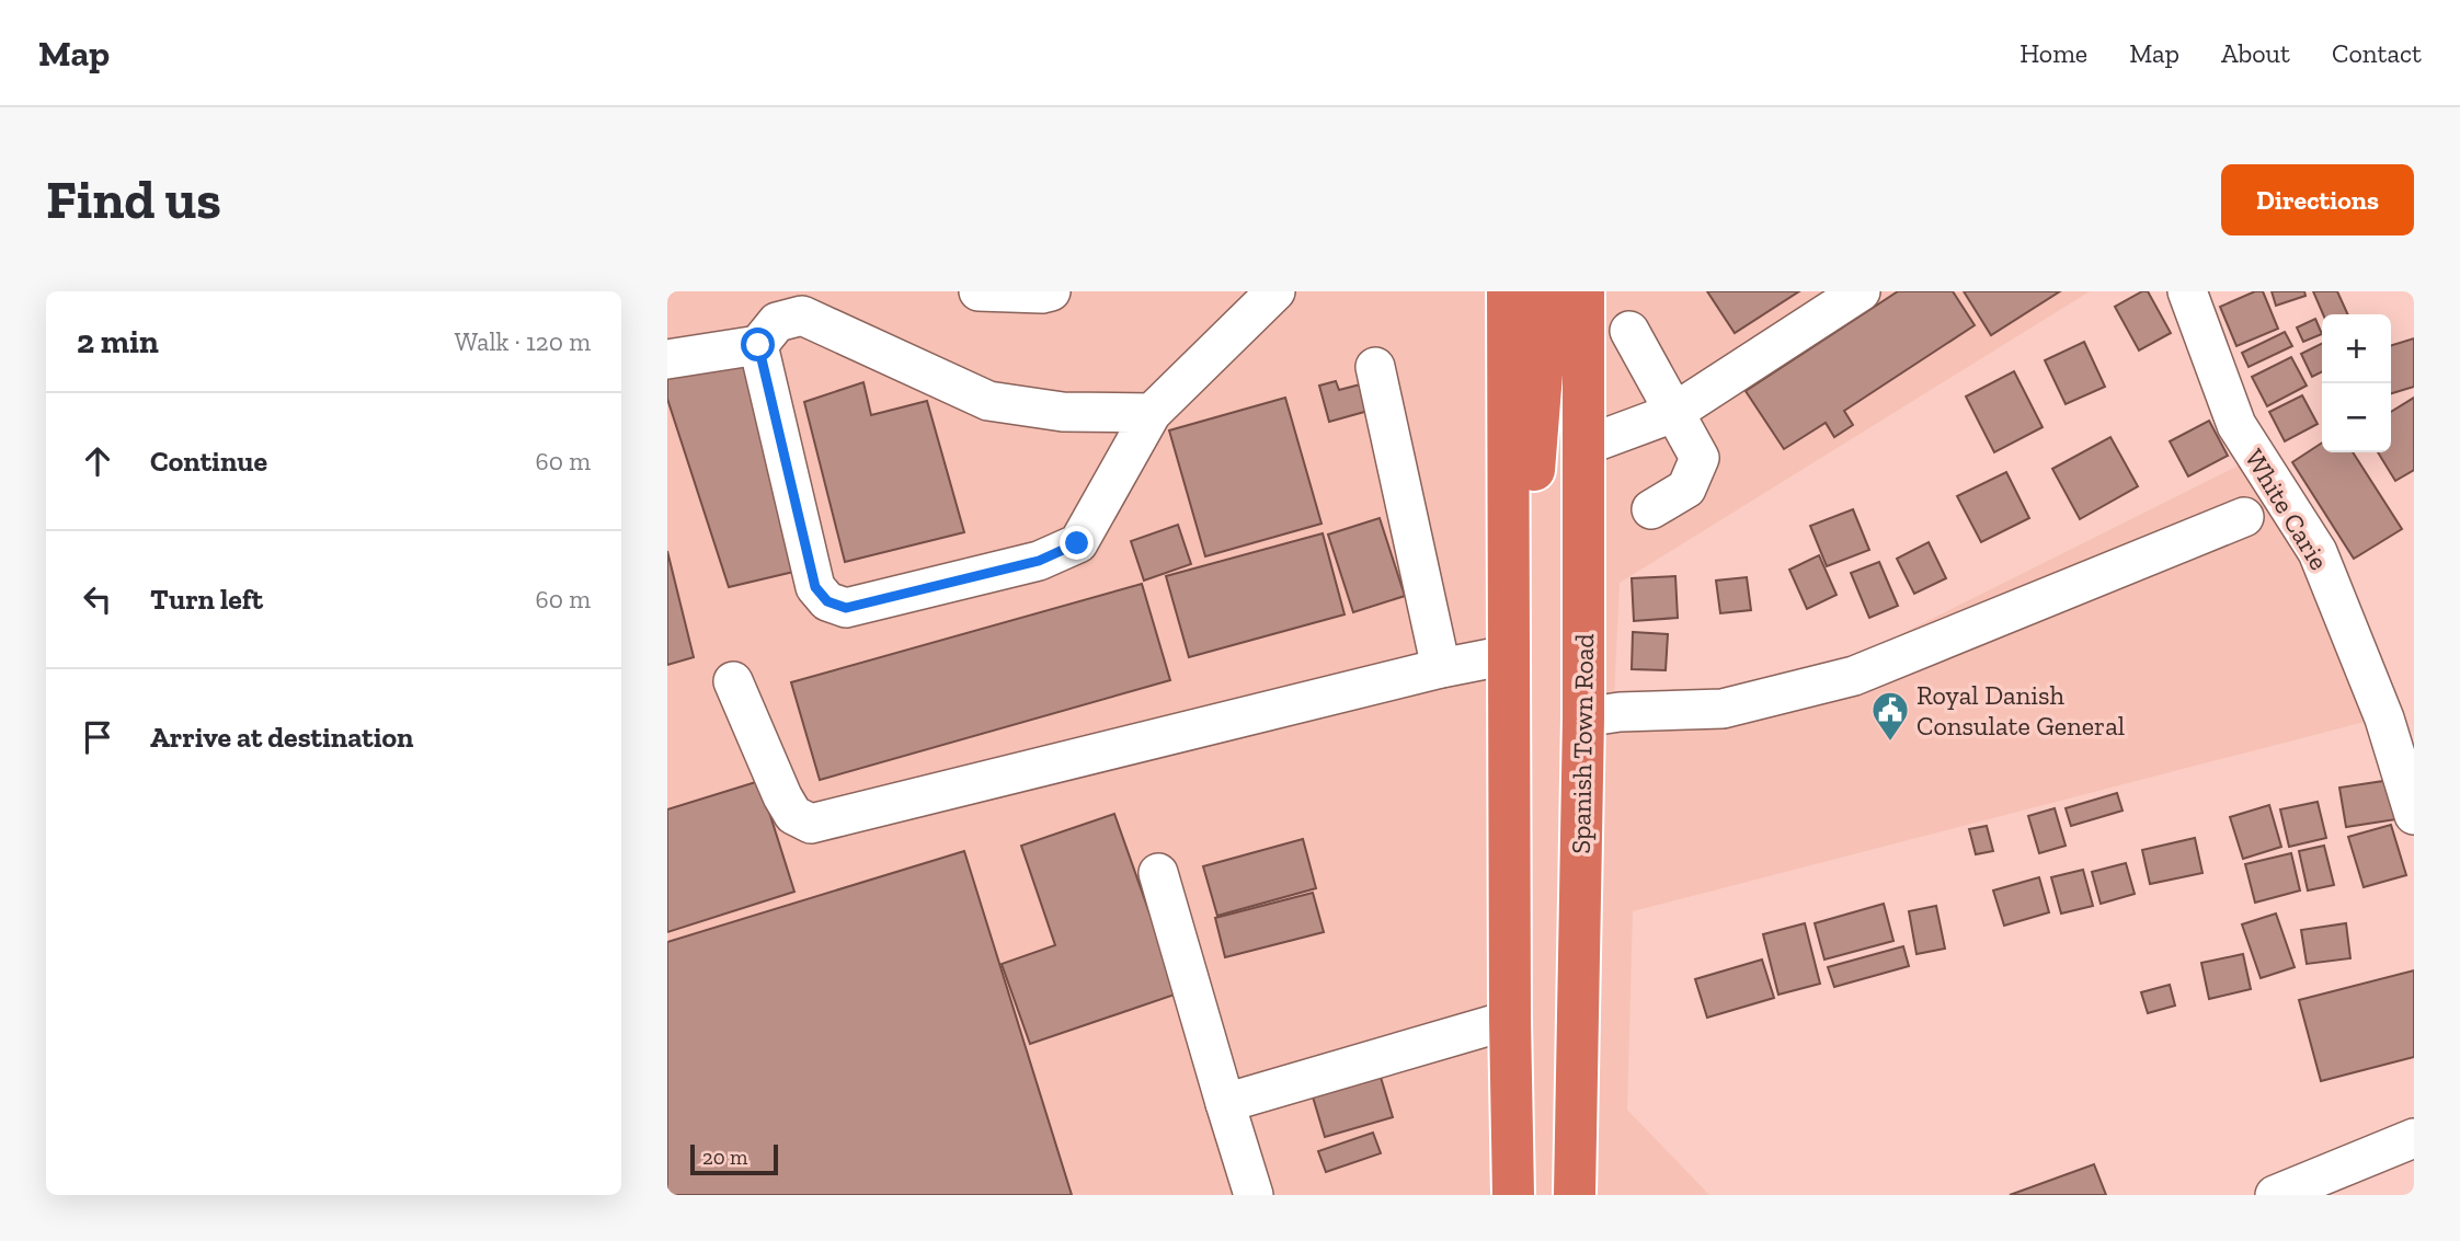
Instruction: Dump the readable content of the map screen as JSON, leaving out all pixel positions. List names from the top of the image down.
{
  "streets": {
    "highway": ["Spanish Town Road"],
    "street": ["White Carie"]
  },
  "places": {
    "public building": ["Royal Danish Consulate General"]
  },
  "scale_bar": "20 m",
  "page": {
    "header": "Map",
    "nav": [
      "Home",
      "Map",
      "About",
      "Contact"
    ],
    "buttons": "Directions",
    "title": "Find us",
    "heading": ["2 min", "Walk · 120 m"],
    "map_buttons": ["+", "−"],
    "list": [
      ["Continue", "60 m"],
      ["Turn left", "60 m"],
      "Arrive at destination"
    ],
    "scale": "20 m"
  }
}
